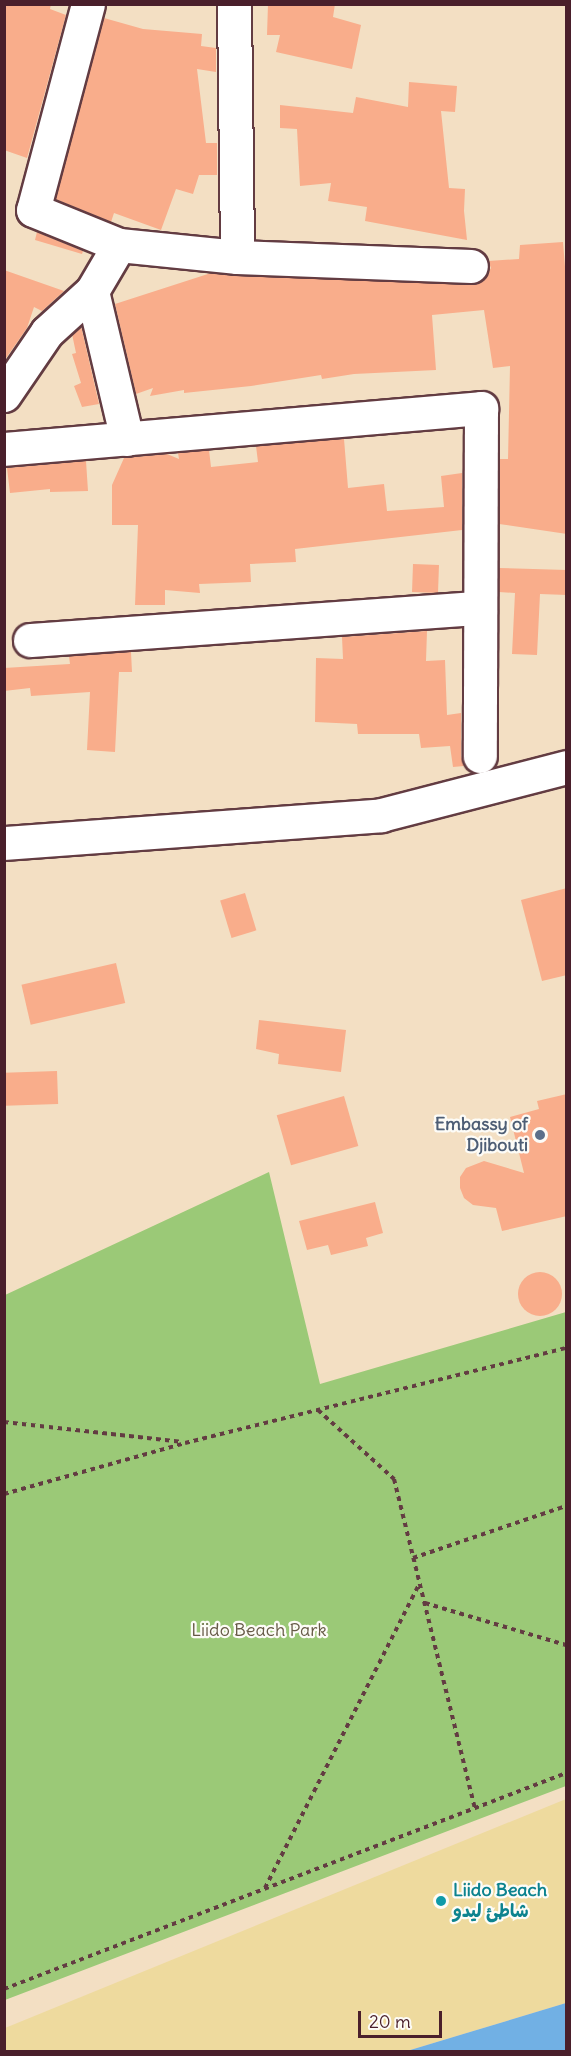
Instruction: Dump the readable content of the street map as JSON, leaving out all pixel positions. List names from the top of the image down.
{
  "parks": ["Liido Beach Park"],
  "places": ["Embassy of Djibouti", "Liido Beach شاطئ ليدو"],
  "scale_bar": "20 m"
}
